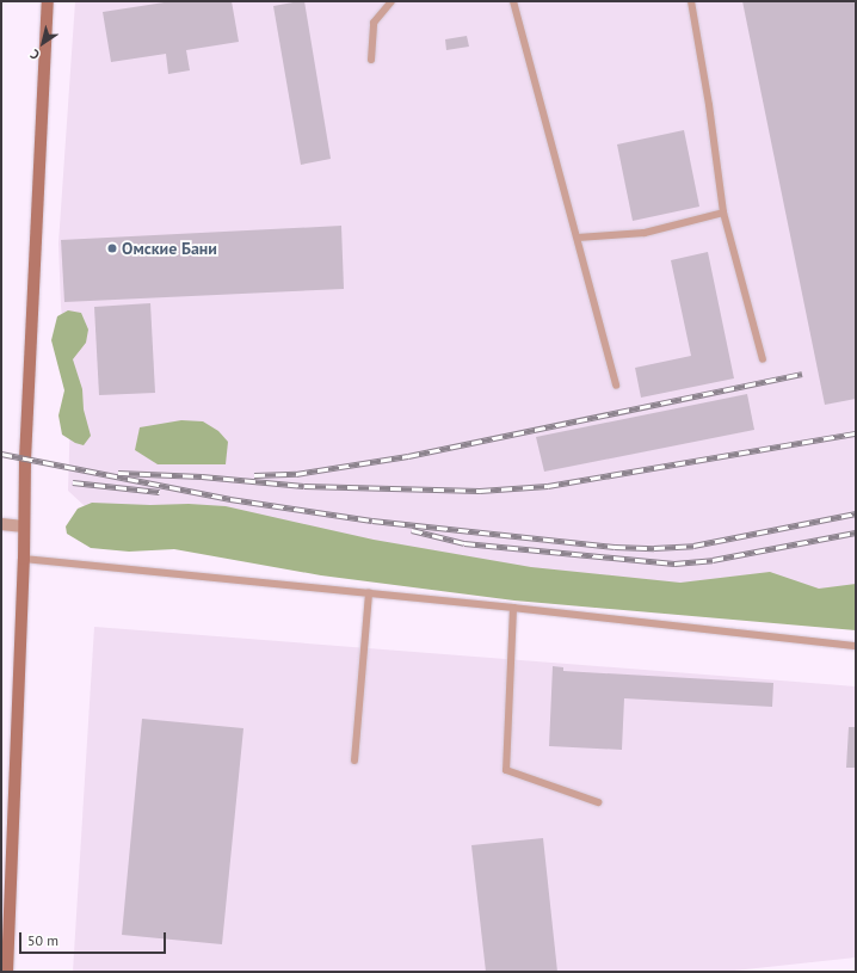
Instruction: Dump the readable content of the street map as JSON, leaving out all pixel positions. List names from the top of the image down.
{
  "places": ["Омские Бани"],
  "scale_bar": "50 m",
  "north": "bottom left"
}
